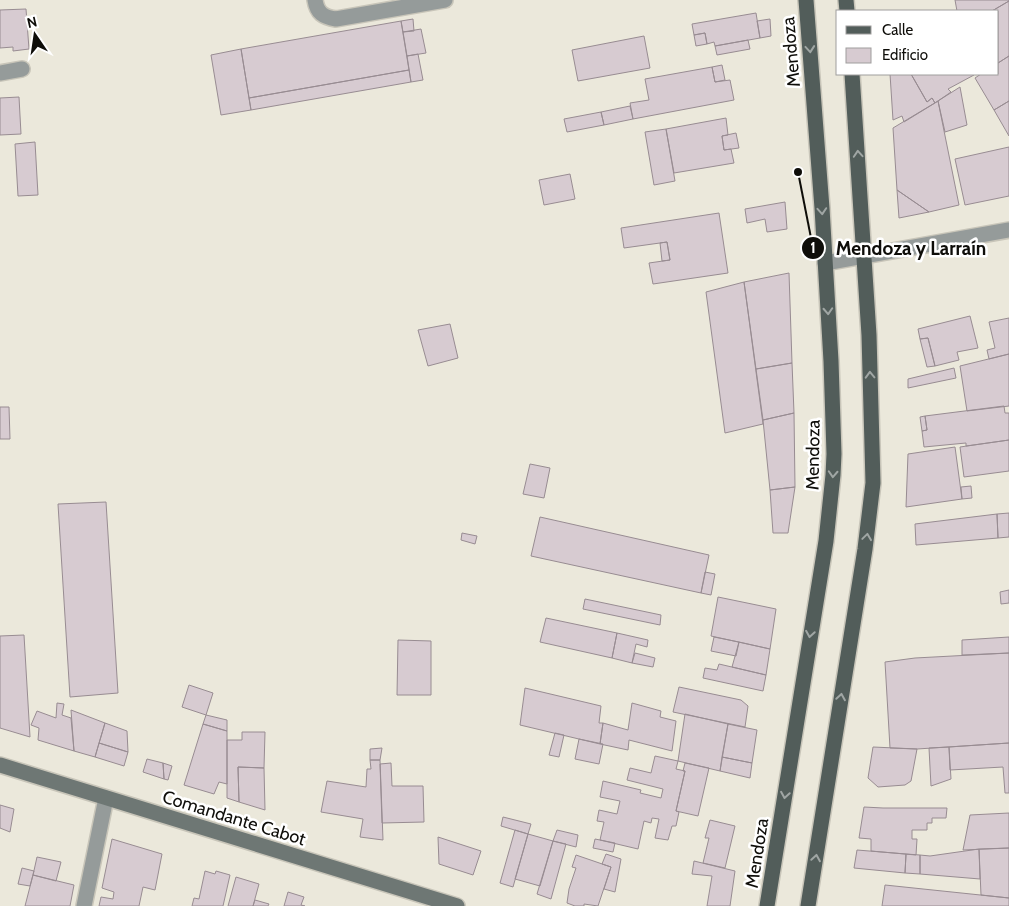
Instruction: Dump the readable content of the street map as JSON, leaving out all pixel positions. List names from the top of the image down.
{
  "streets": {
    "main road": ["Mendoza", "Comandante Cabot"]
  },
  "places": ["Mendoza y Larraín"],
  "legend": ["Calle", "Edificio"],
  "north": "top"
}
